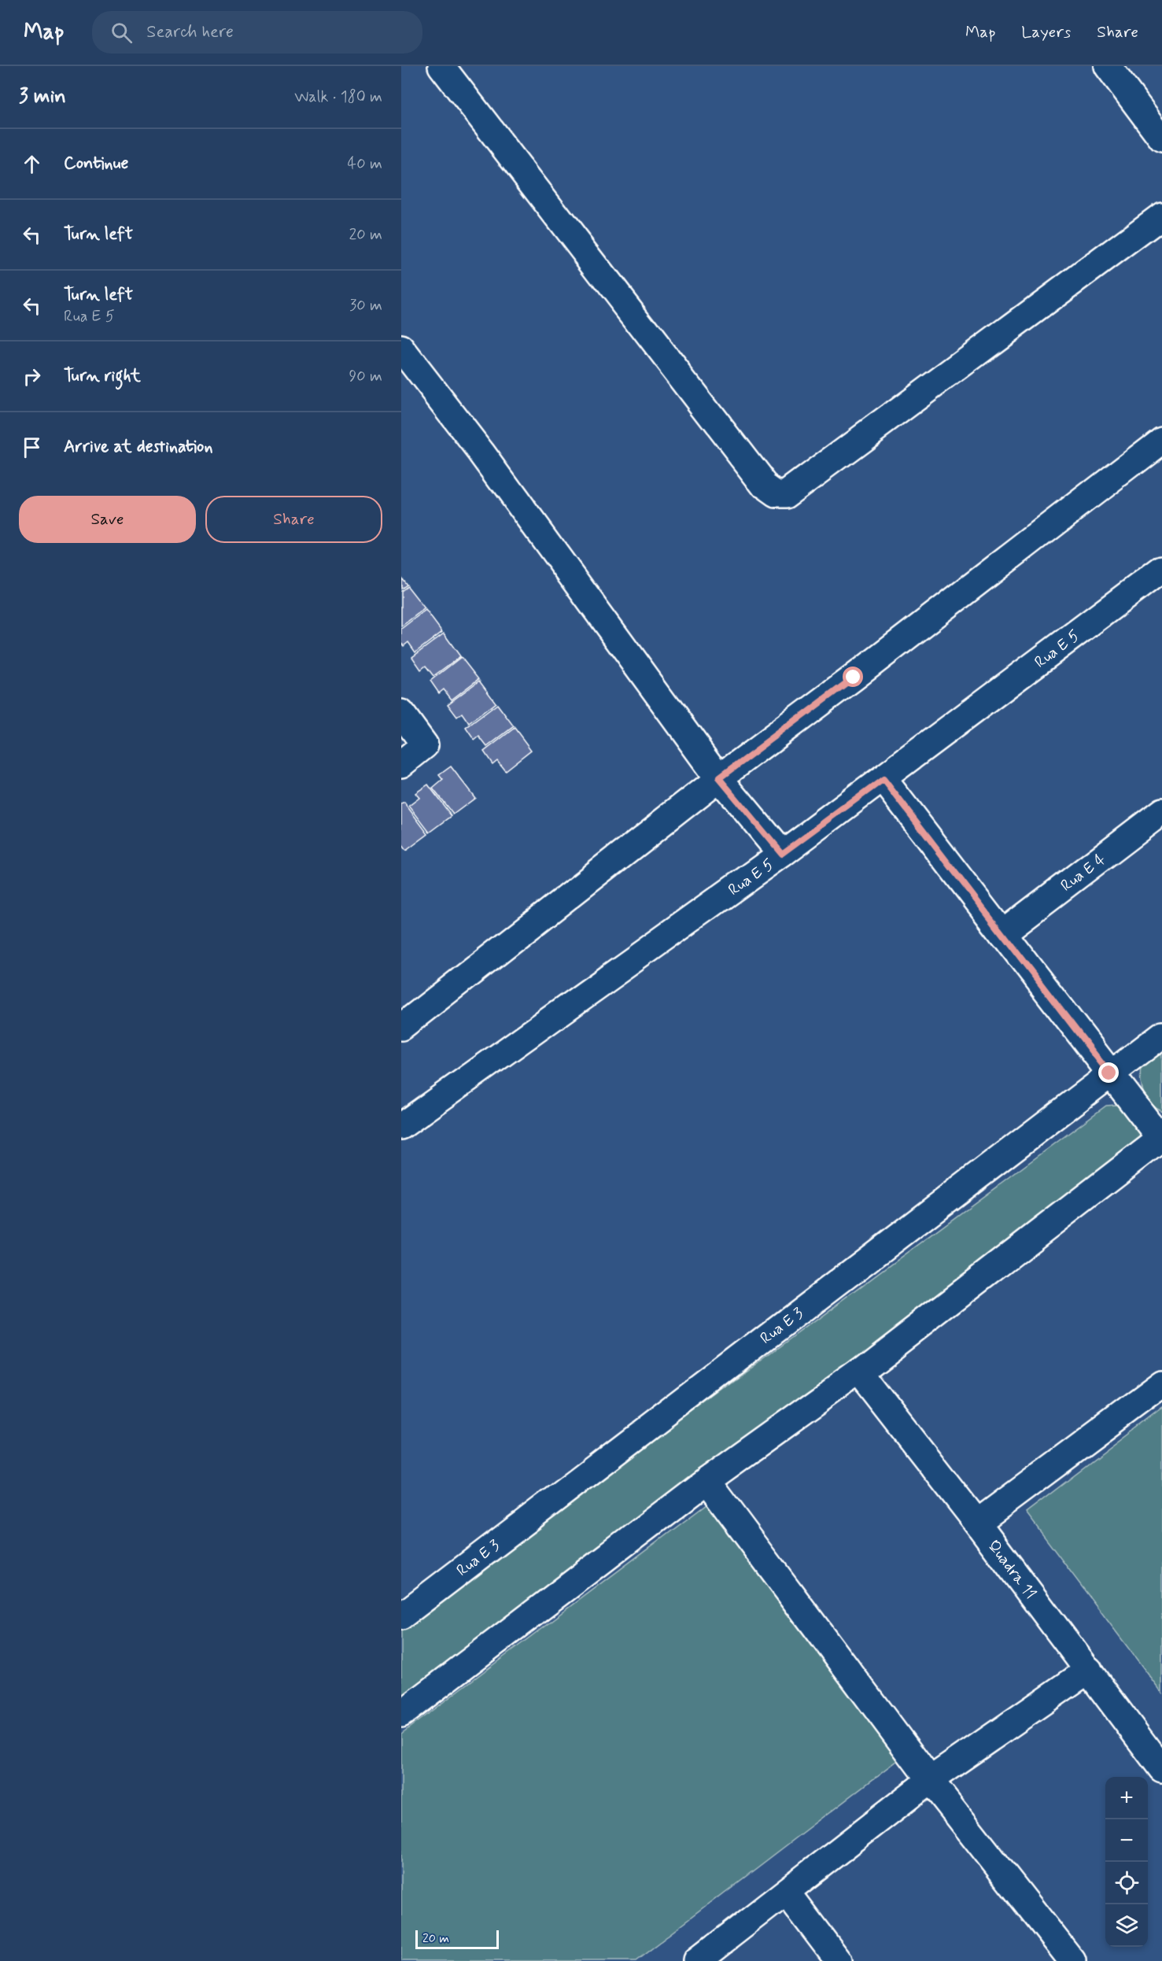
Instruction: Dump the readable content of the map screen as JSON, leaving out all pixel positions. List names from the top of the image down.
{
  "streets": {
    "street": [
      "Rua E 5",
      "Rua E 4",
      "Rua E 3",
      "Quadra 11"
    ]
  },
  "scale_bar": "20 m",
  "page": {
    "header": "Map",
    "search": "Search here",
    "nav": ["Map", "Layers", "Share"],
    "heading": ["3 min", "Walk · 180 m"],
    "list": [
      ["Continue", "40 m"],
      ["Turn left", "20 m"],
      ["Turn left", "Rua E 5", "30 m"],
      ["Turn right", "90 m"],
      "Arrive at destination"
    ],
    "buttons": ["Save", "Share"],
    "map_buttons": ["+", "−"],
    "scale": "20 m"
  }
}
